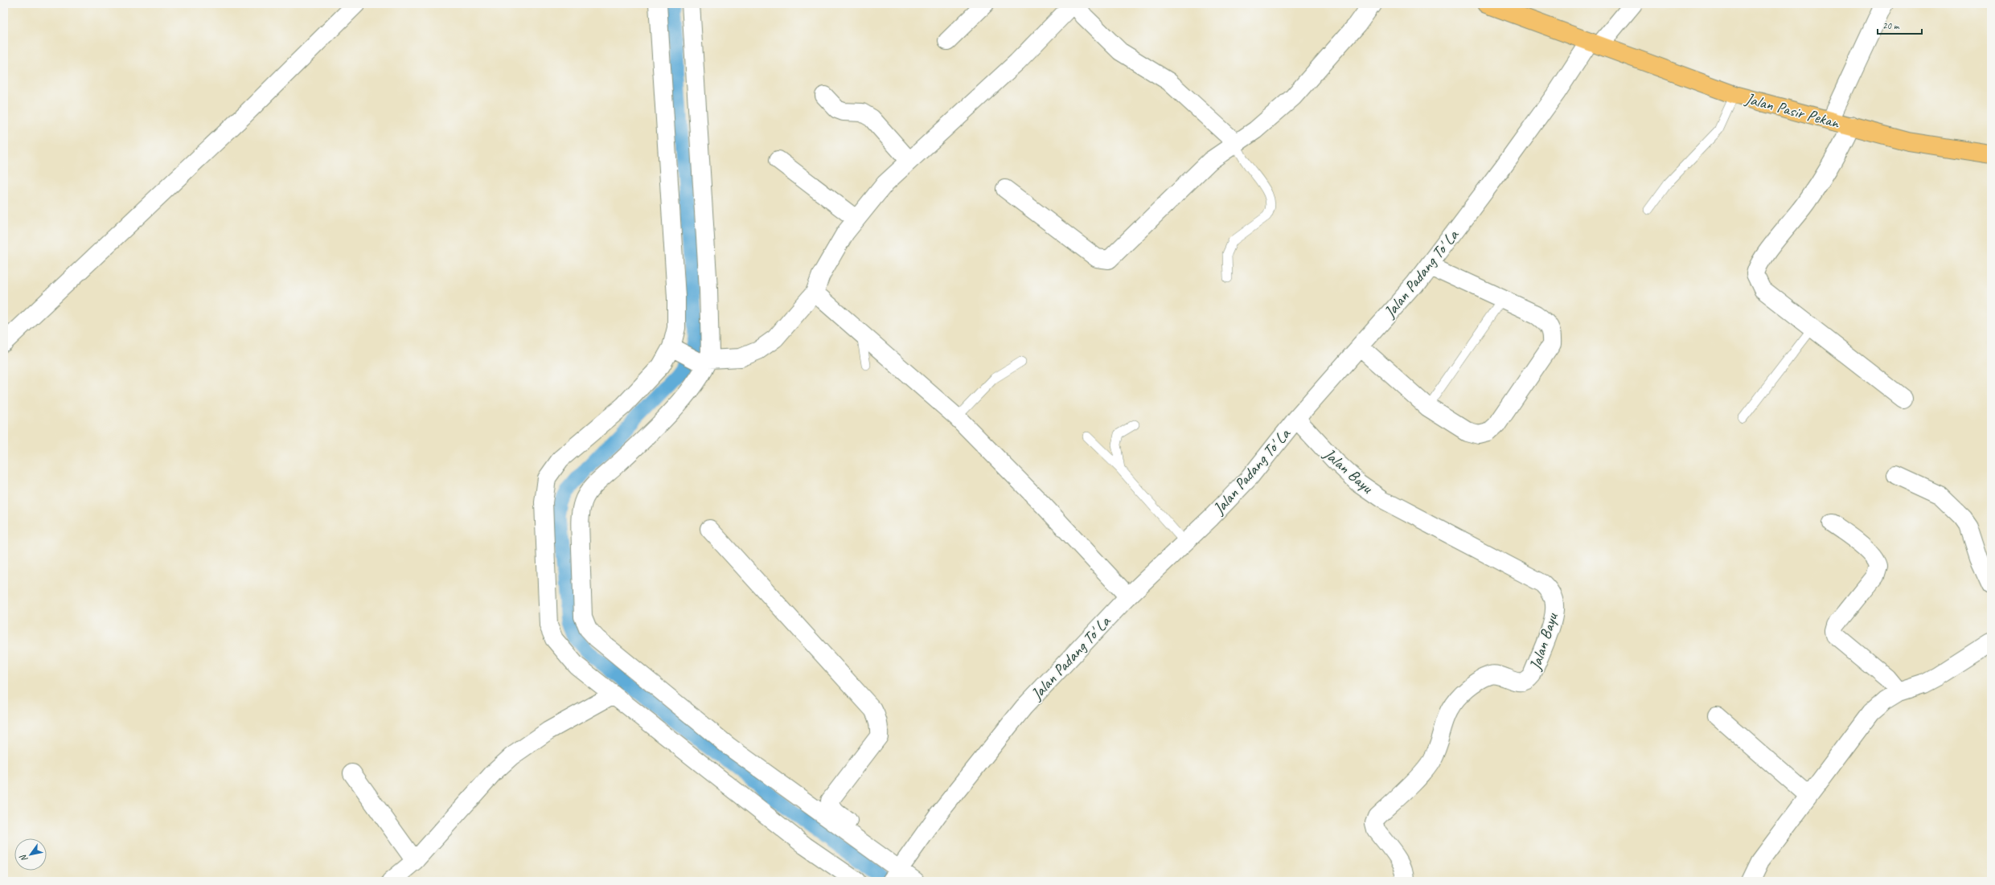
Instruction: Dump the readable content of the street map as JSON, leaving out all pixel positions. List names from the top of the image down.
{
  "streets": {
    "highway": ["Jalan Pasir Pekan"],
    "street": ["Jalan Padang To' La", "Jalan Bayu"]
  },
  "crossings": [
    ["Jalan Pasir Pekan", "Jalan Padang To' La"],
    ["Jalan Padang To' La", "Jalan Bayu"]
  ],
  "scale_bar": "20 m",
  "north": "bottom left"
}
